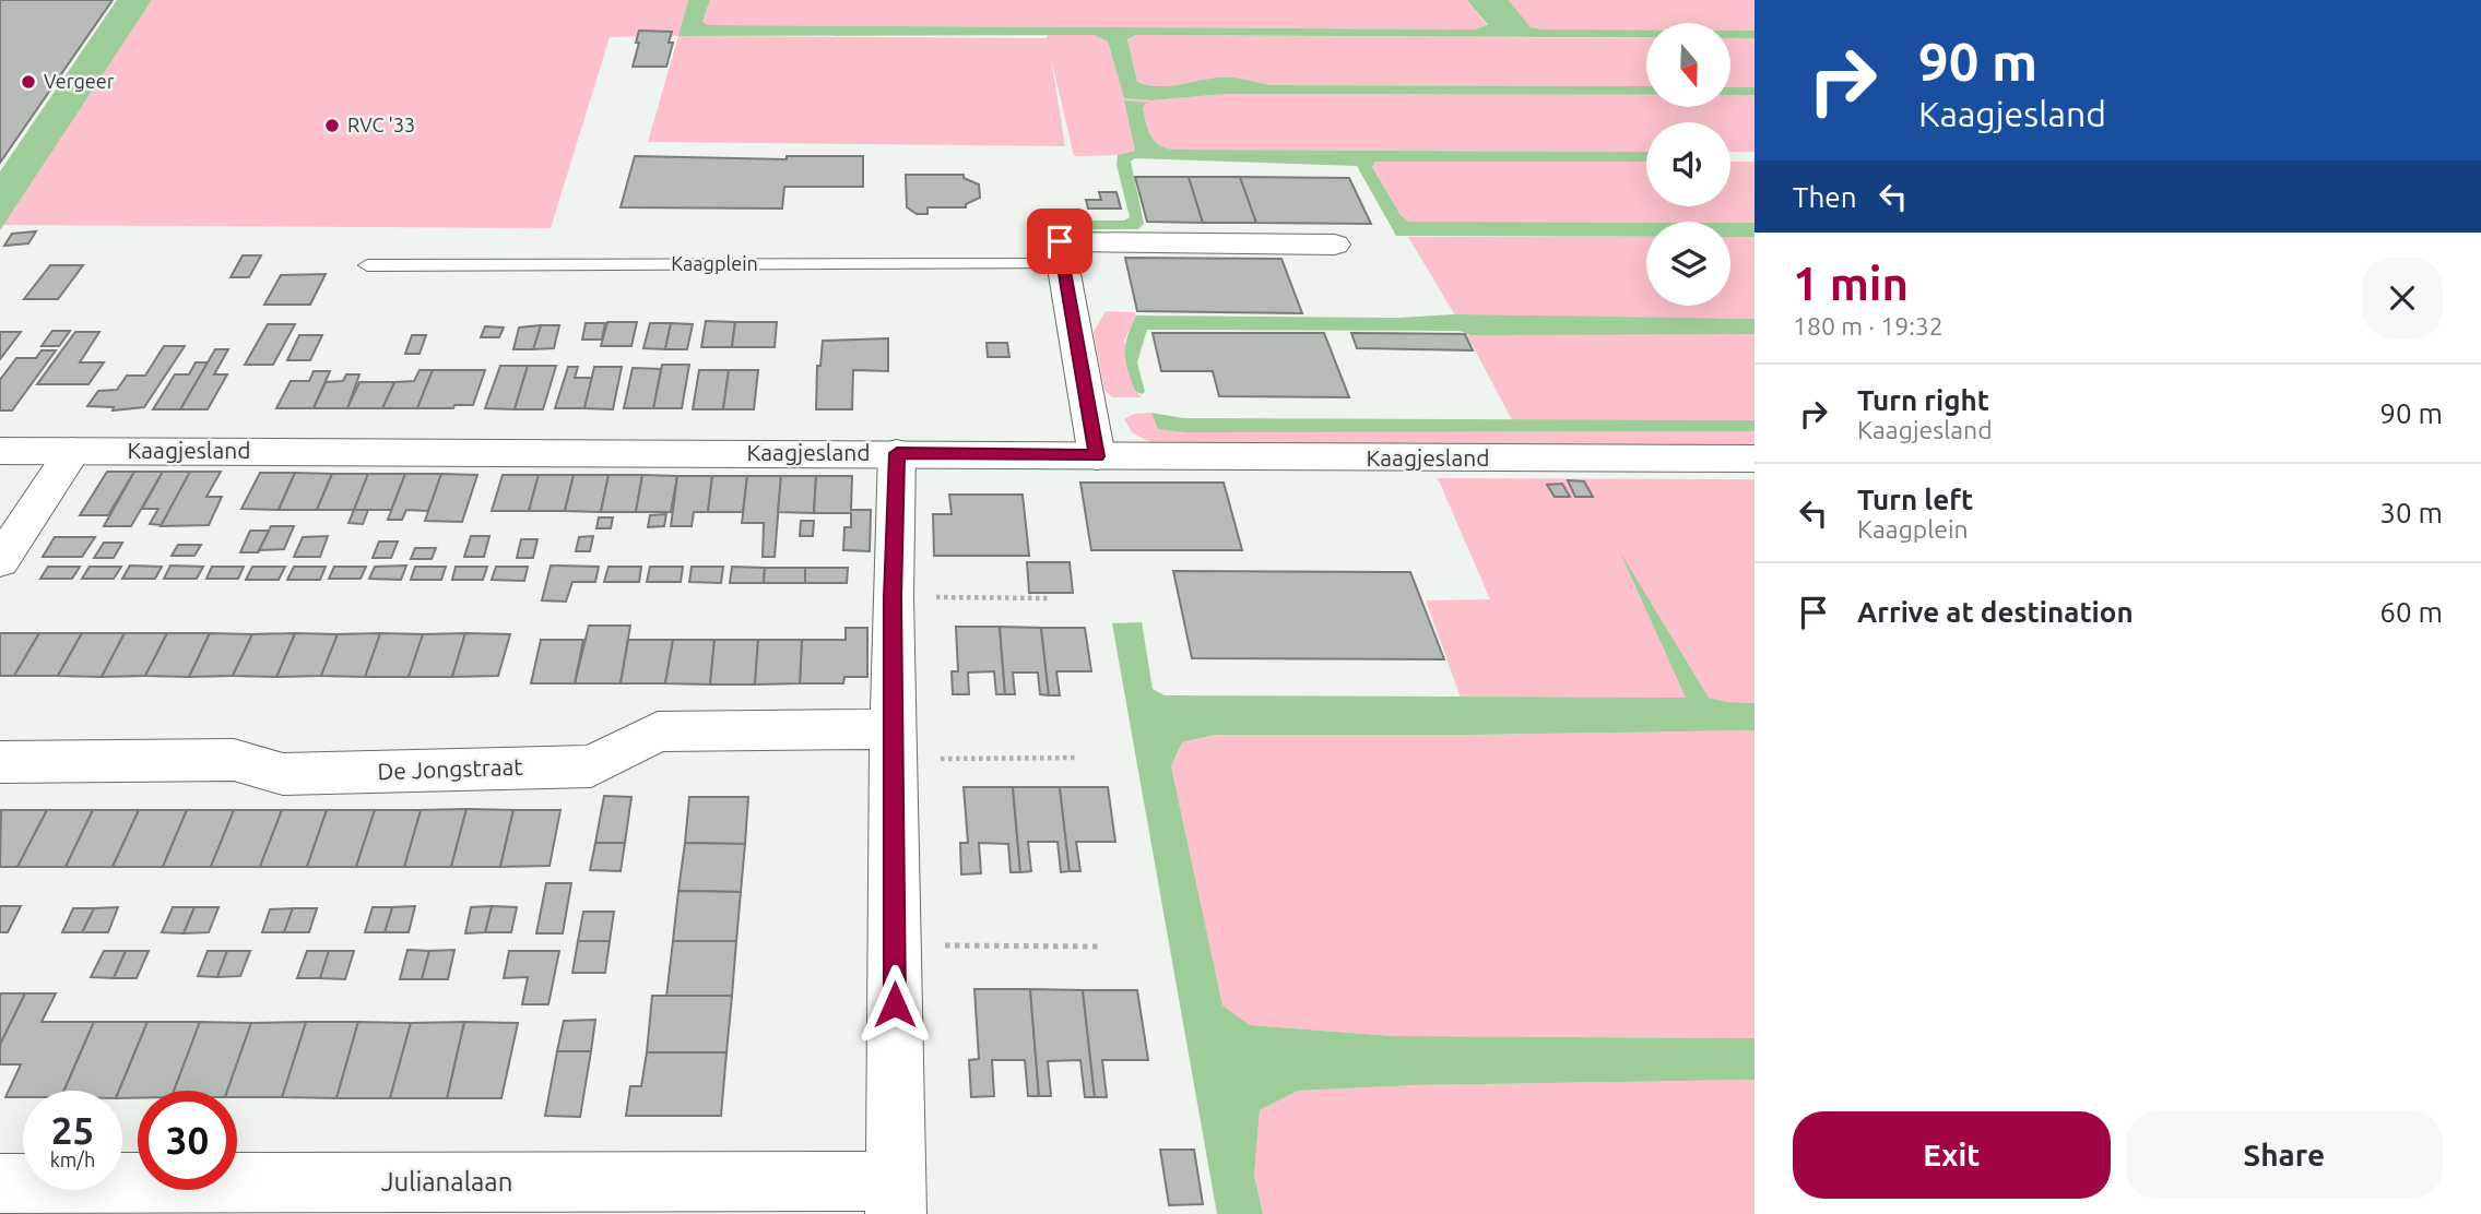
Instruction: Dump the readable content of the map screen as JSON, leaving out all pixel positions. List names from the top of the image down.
{
  "streets": {
    "street": ["Kaagjesland", "De Jongstraat", "Julianalaan"],
    "lane": ["Kaagplein"]
  },
  "places": ["Vergeer", "RVC '33"],
  "north": "bottom",
  "page": {
    "turn": ["90 m", "Kaagjesland"],
    "then": "Then",
    "heading": ["1 min", "180 m · 19:32"],
    "list": [
      {
        "name": "Turn right",
        "note": "Kaagjesland",
        "value": "90 m"
      },
      {
        "name": "Turn left",
        "note": "Kaagplein",
        "value": "30 m"
      },
      {
        "name": "Arrive at destination",
        "value": "60 m"
      }
    ],
    "speed": "25 km/h",
    "limit": "30",
    "buttons": ["Exit", "Share"]
  }
}
